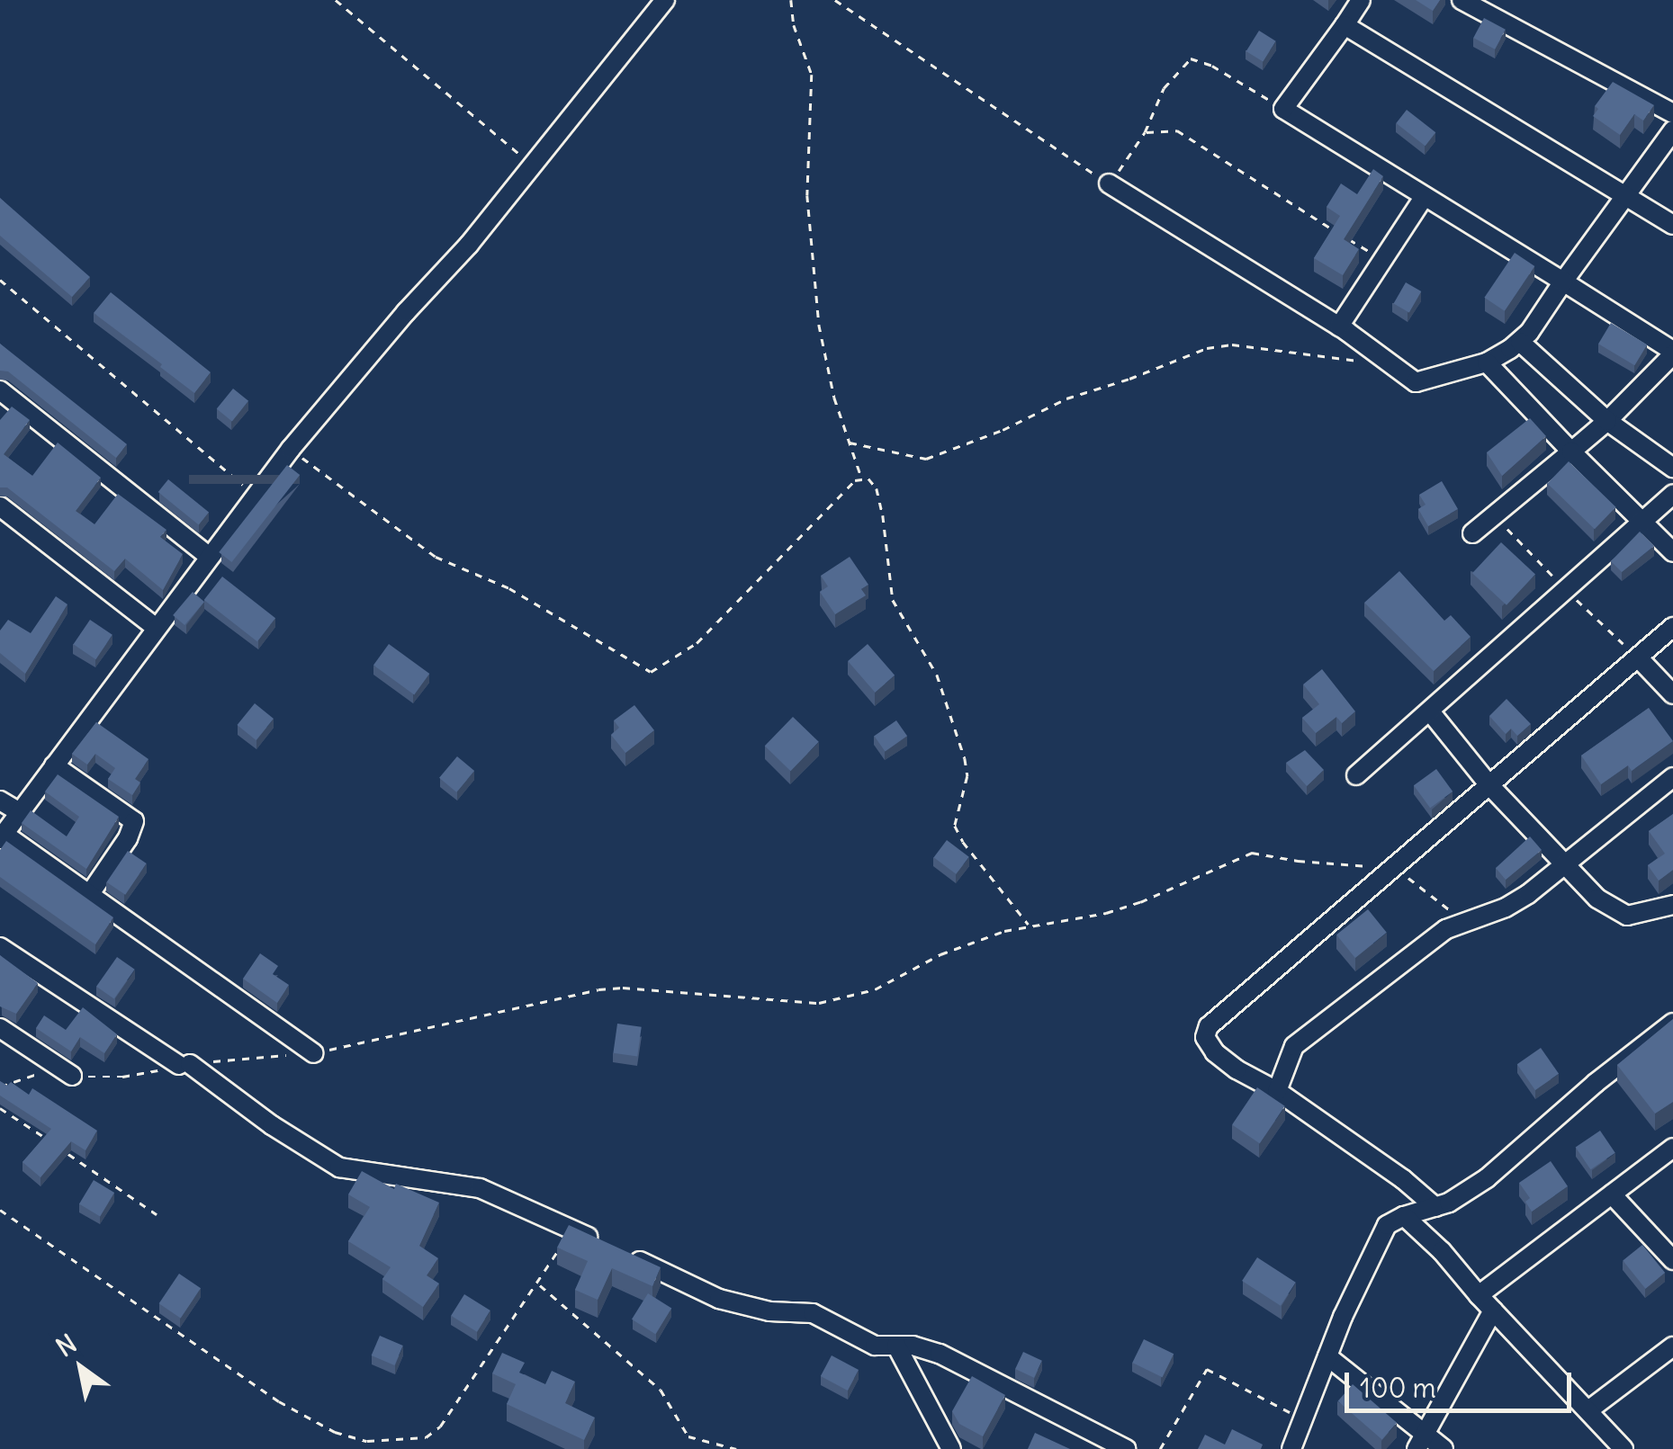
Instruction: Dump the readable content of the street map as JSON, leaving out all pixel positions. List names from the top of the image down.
{
  "scale_bar": "100 m",
  "north": "top left"
}
